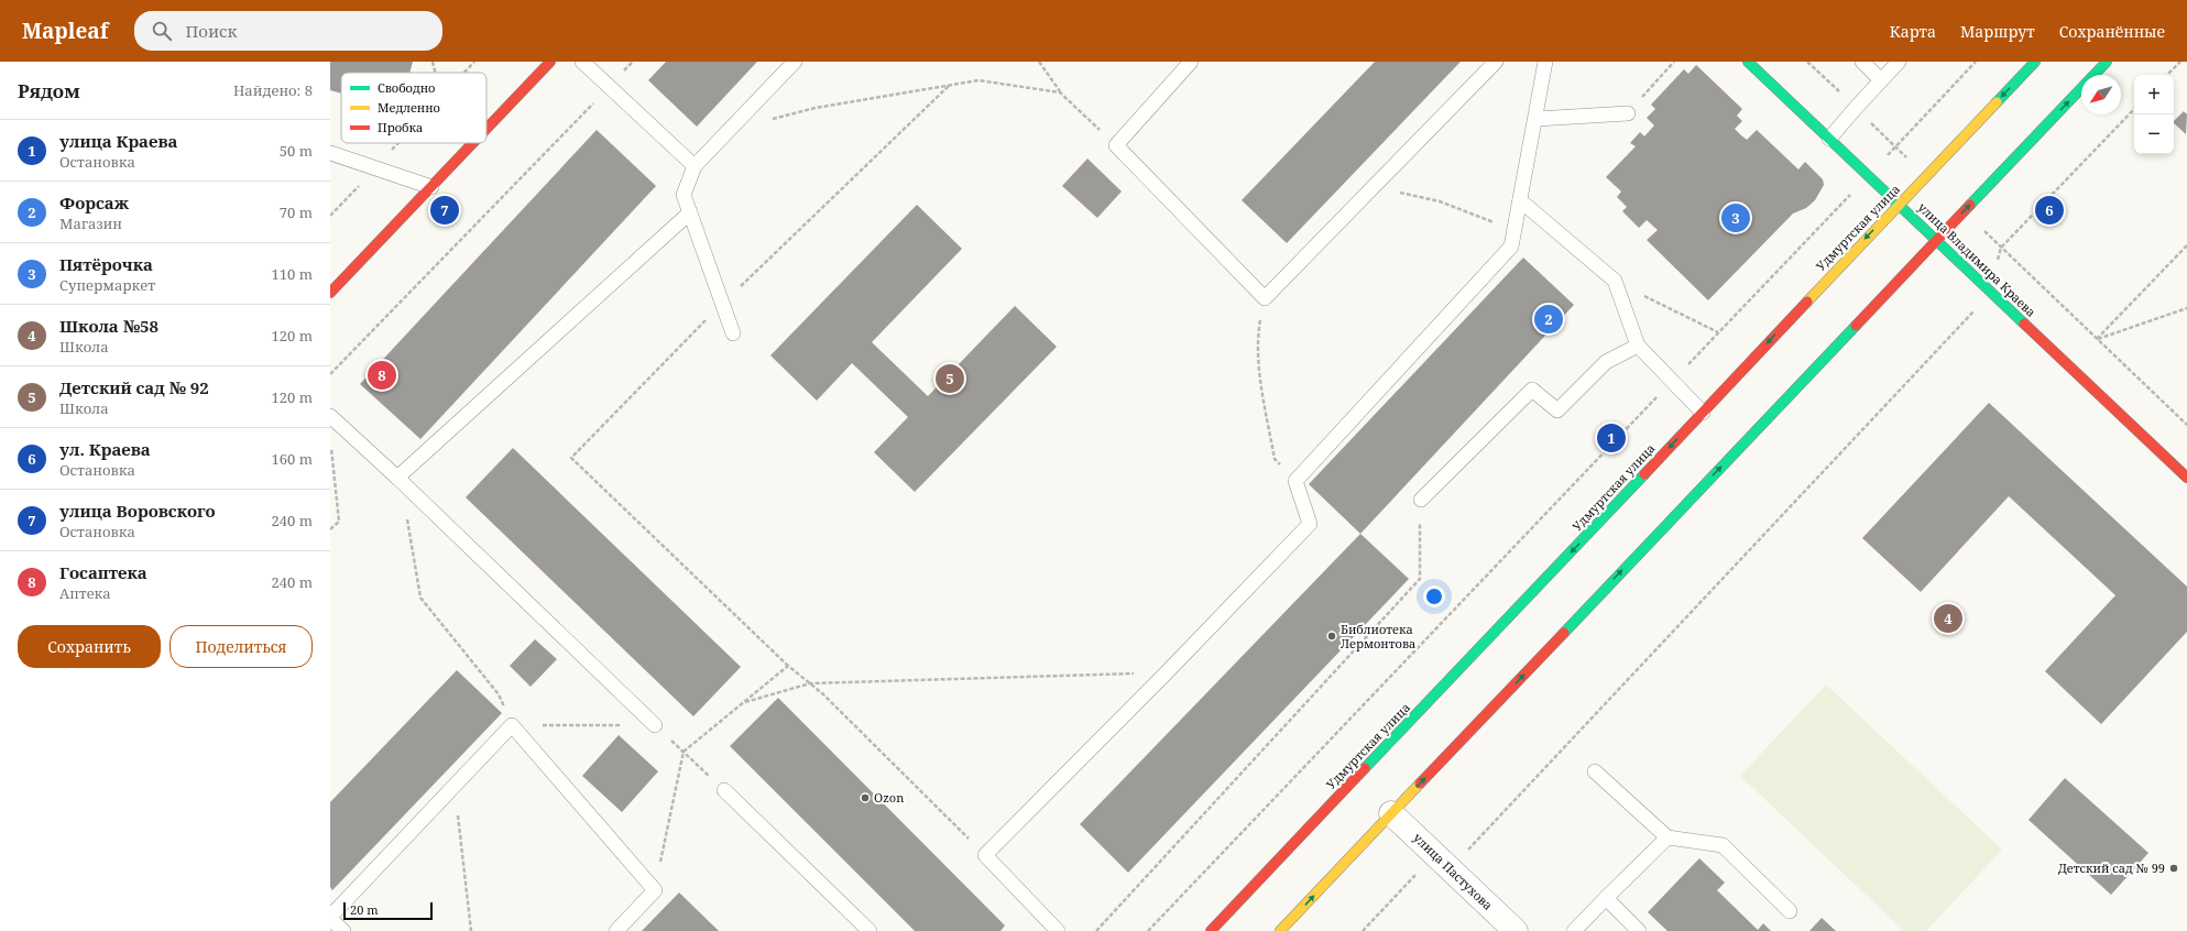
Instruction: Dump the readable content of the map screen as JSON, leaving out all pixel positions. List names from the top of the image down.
{
  "streets": {
    "main road": ["Удмуртская улица", "улица Владимира Краева"],
    "street": ["улица Пастухова"]
  },
  "crossings": [
    ["Удмуртская улица", "улица Владимира Краева"]
  ],
  "places": ["Библиотека Лермонтова", "Ozon", "Детский сад № 99"],
  "legend": ["Свободно", "Медленно", "Пробка"],
  "scale_bar": "20 m",
  "north": "bottom left",
  "page": {
    "header": "Mapleaf",
    "search": "Поиск",
    "nav": ["Карта", "Маршрут", "Сохранённые"],
    "heading": ["Рядом", "Найдено: 8"],
    "map_buttons": ["+", "−"],
    "list": [
      {
        "mark": "1",
        "name": "улица Краева",
        "note": "Остановка",
        "value": "50 m"
      },
      {
        "mark": "2",
        "name": "Форсаж",
        "note": "Магазин",
        "value": "70 m"
      },
      {
        "mark": "3",
        "name": "Пятёрочка",
        "note": "Супермаркет",
        "value": "110 m"
      },
      {
        "mark": "4",
        "name": "Школа №58",
        "note": "Школа",
        "value": "120 m"
      },
      {
        "mark": "5",
        "name": "Детский сад № 92",
        "note": "Школа",
        "value": "120 m"
      },
      {
        "mark": "6",
        "name": "ул. Краева",
        "note": "Остановка",
        "value": "160 m"
      },
      {
        "mark": "7",
        "name": "улица Воровского",
        "note": "Остановка",
        "value": "240 m"
      },
      {
        "mark": "8",
        "name": "Госаптека",
        "note": "Аптека",
        "value": "240 m"
      }
    ],
    "pins": [
      "6",
      "7",
      "3",
      "2",
      "8",
      "5",
      "1",
      "4"
    ],
    "buttons": ["Сохранить", "Поделиться"],
    "scale": "20 m"
  }
}
